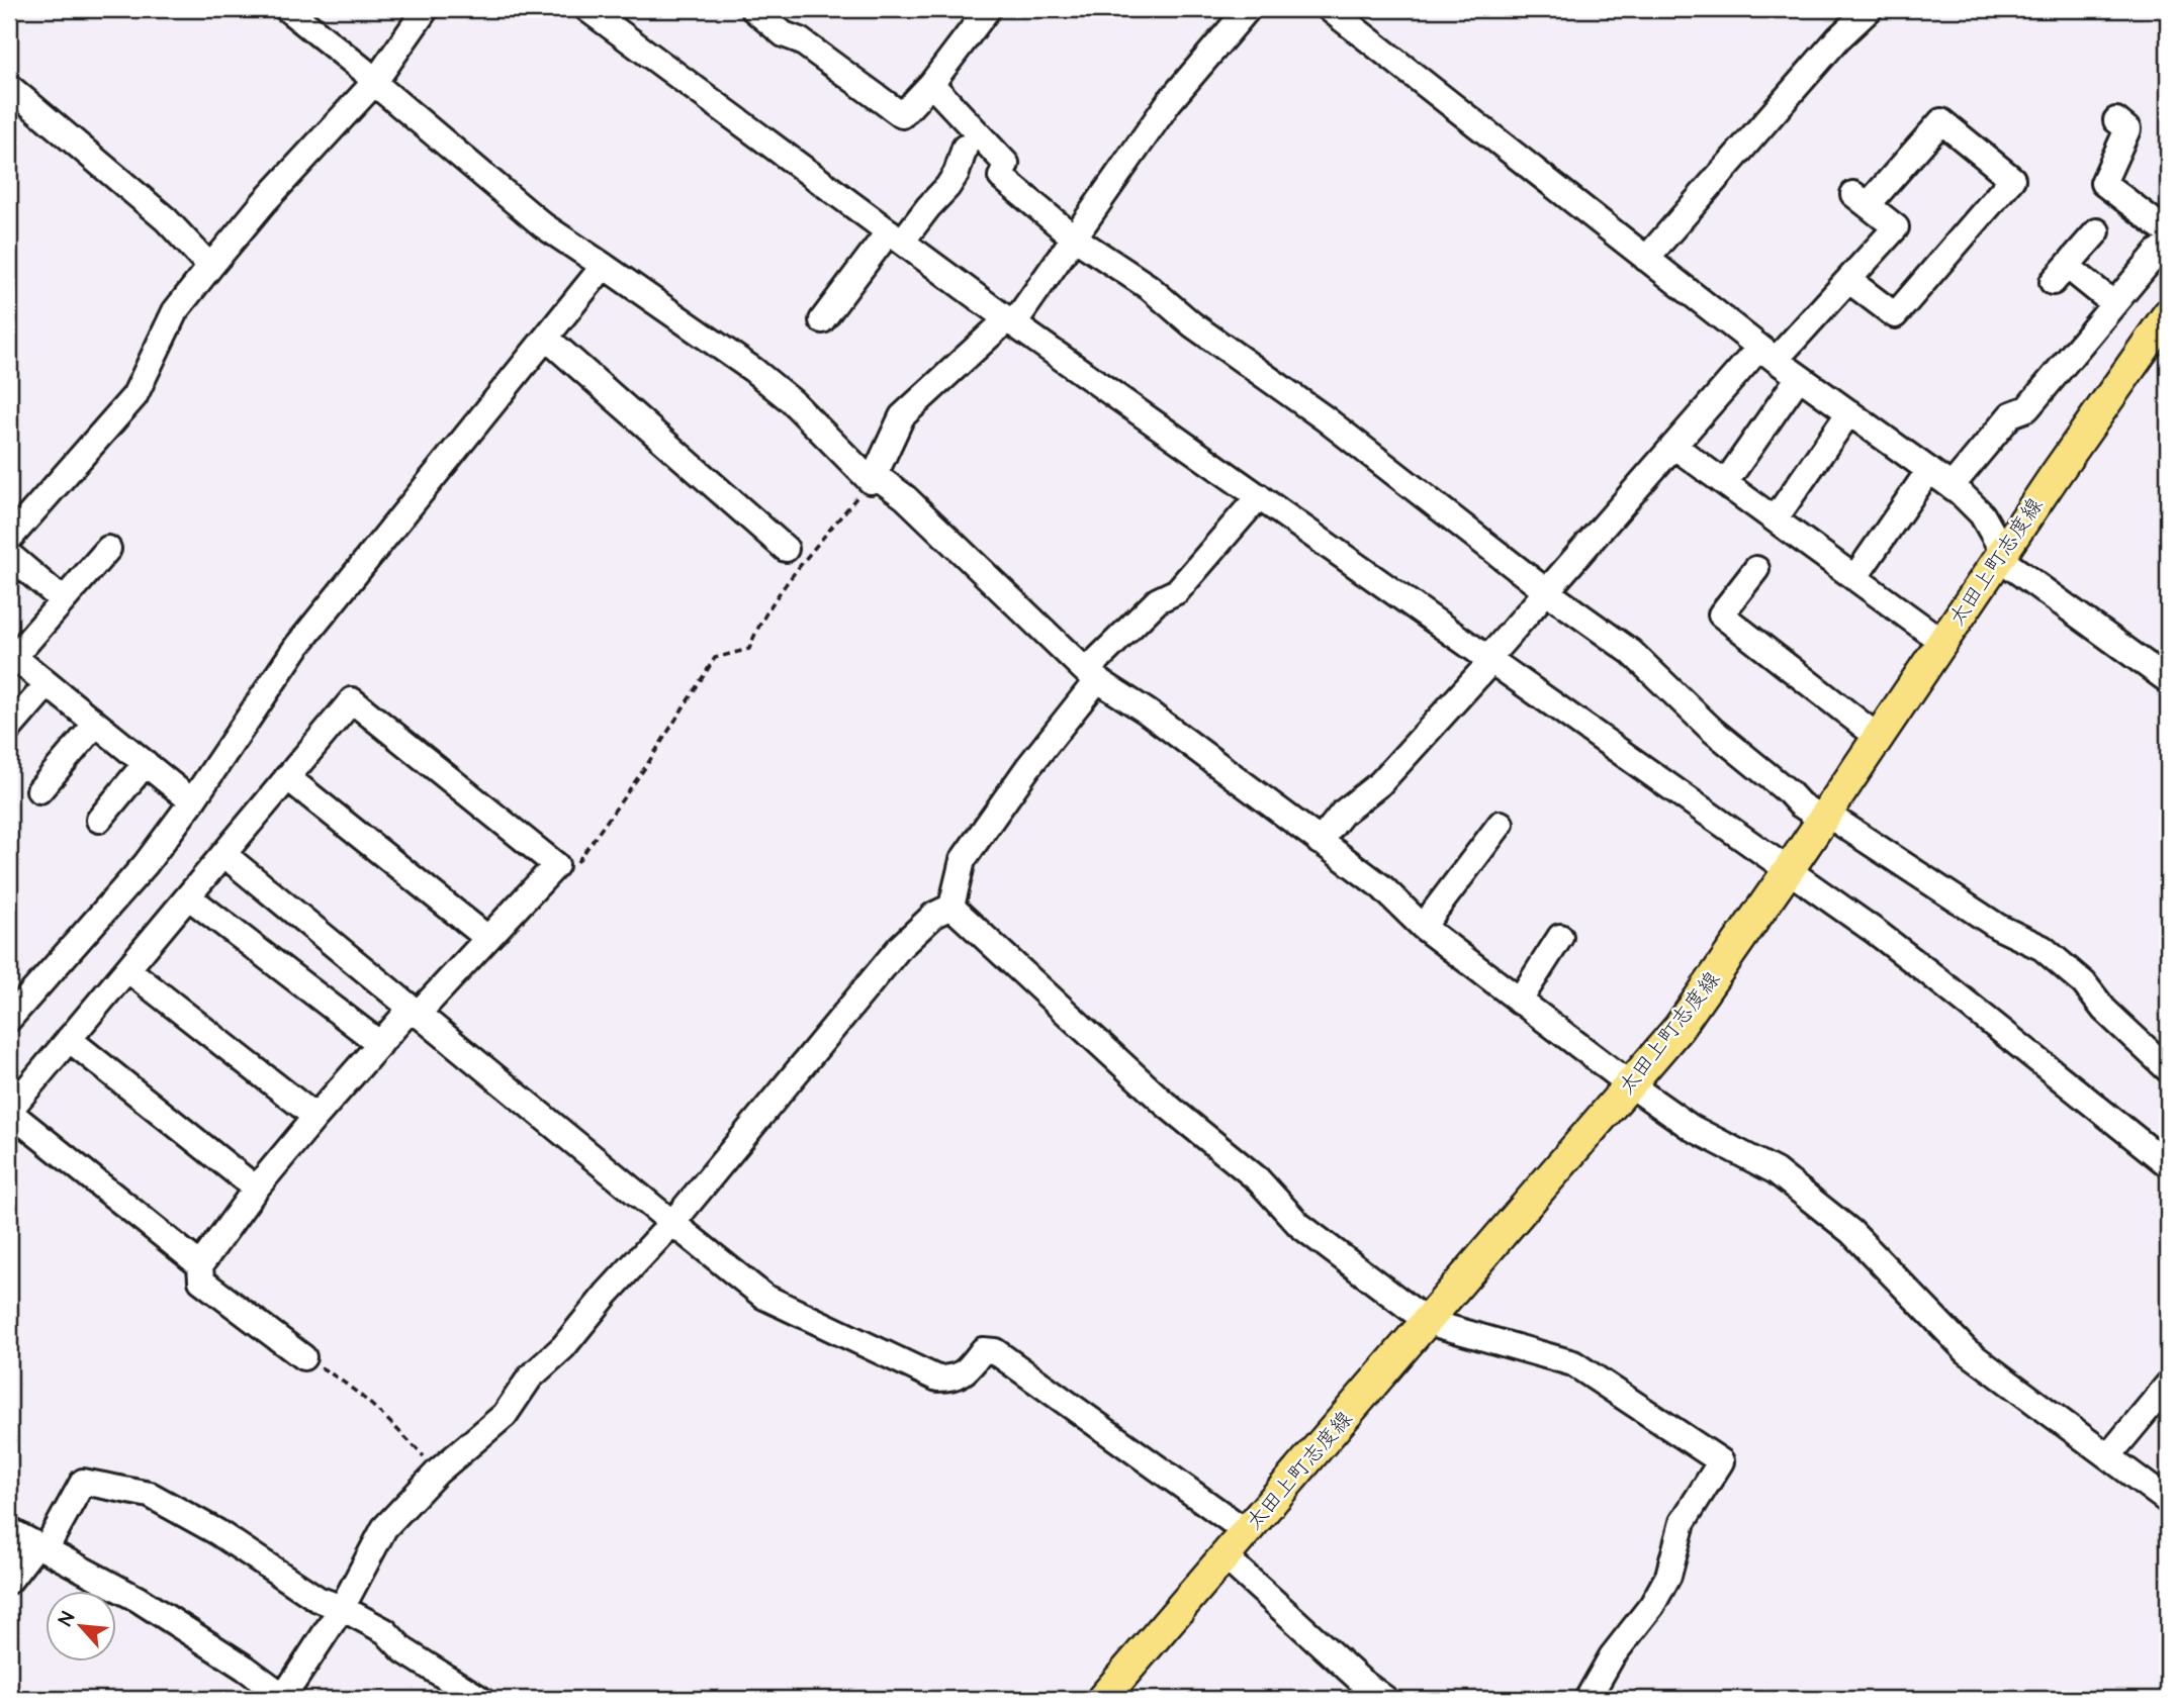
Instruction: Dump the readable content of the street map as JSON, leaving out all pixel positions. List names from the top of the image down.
{
  "streets": {
    "main road": ["太田上町志度線"]
  },
  "north": "top left"
}
